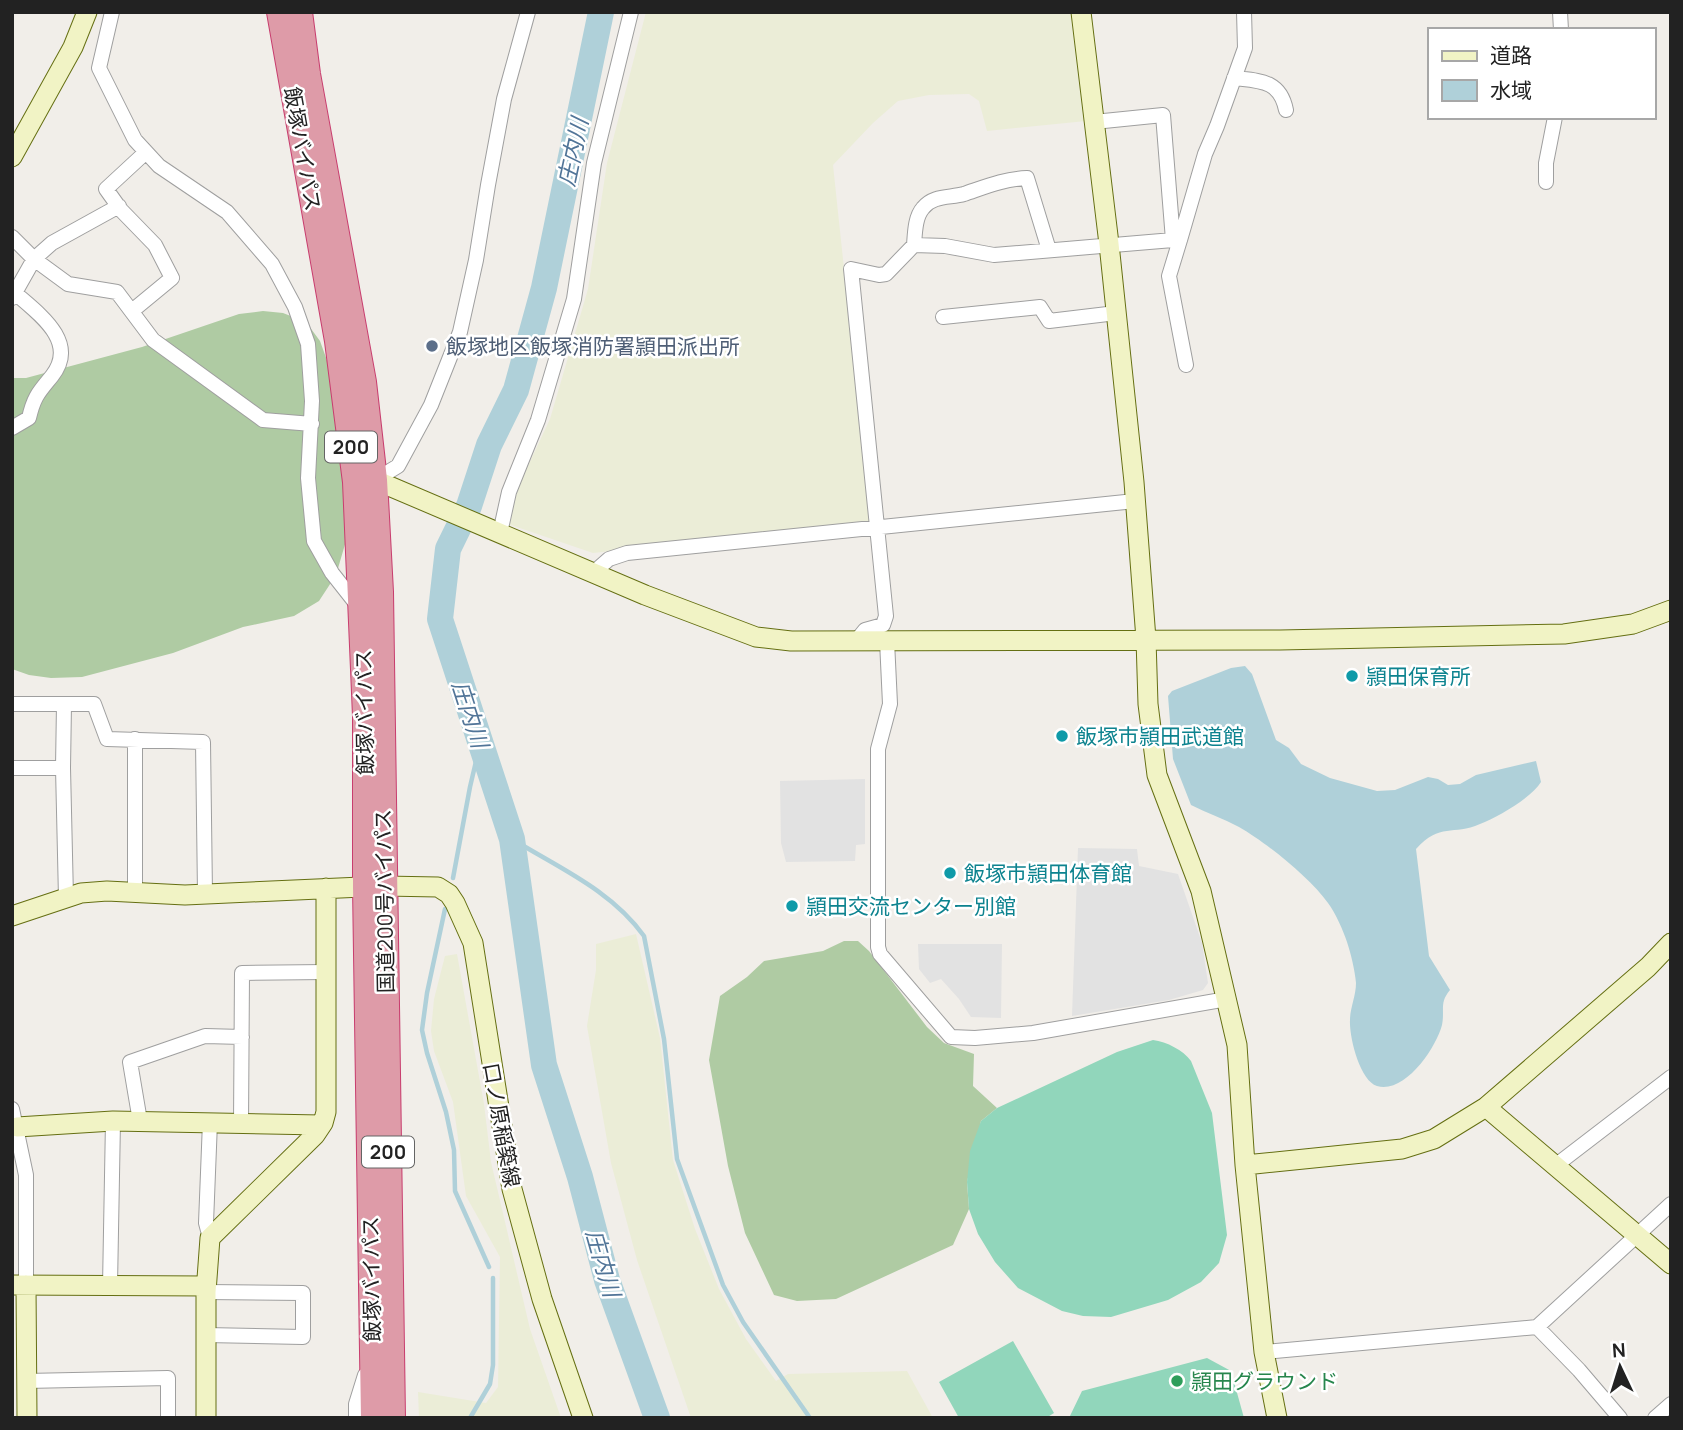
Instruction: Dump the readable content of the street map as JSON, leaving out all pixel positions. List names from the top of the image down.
{
  "streets": {
    "highway": ["飯塚バイパス", "200", "国道200号バイパス"],
    "street": ["口ノ原稲築線"]
  },
  "crossings": [
    ["飯塚バイパス", "国道200号バイパス"],
    ["飯塚バイパス", "口ノ原稲築線"],
    ["国道200号バイパス", "口ノ原稲築線"]
  ],
  "water": ["庄内川"],
  "places": [
    "飯塚地区飯塚消防署頴田派出所",
    "頴田保育所",
    "飯塚市頴田武道館",
    "飯塚市頴田体育館",
    "頴田交流センター別館",
    "頴田グラウンド"
  ],
  "legend": ["道路", "水域"],
  "north": "top"
}
